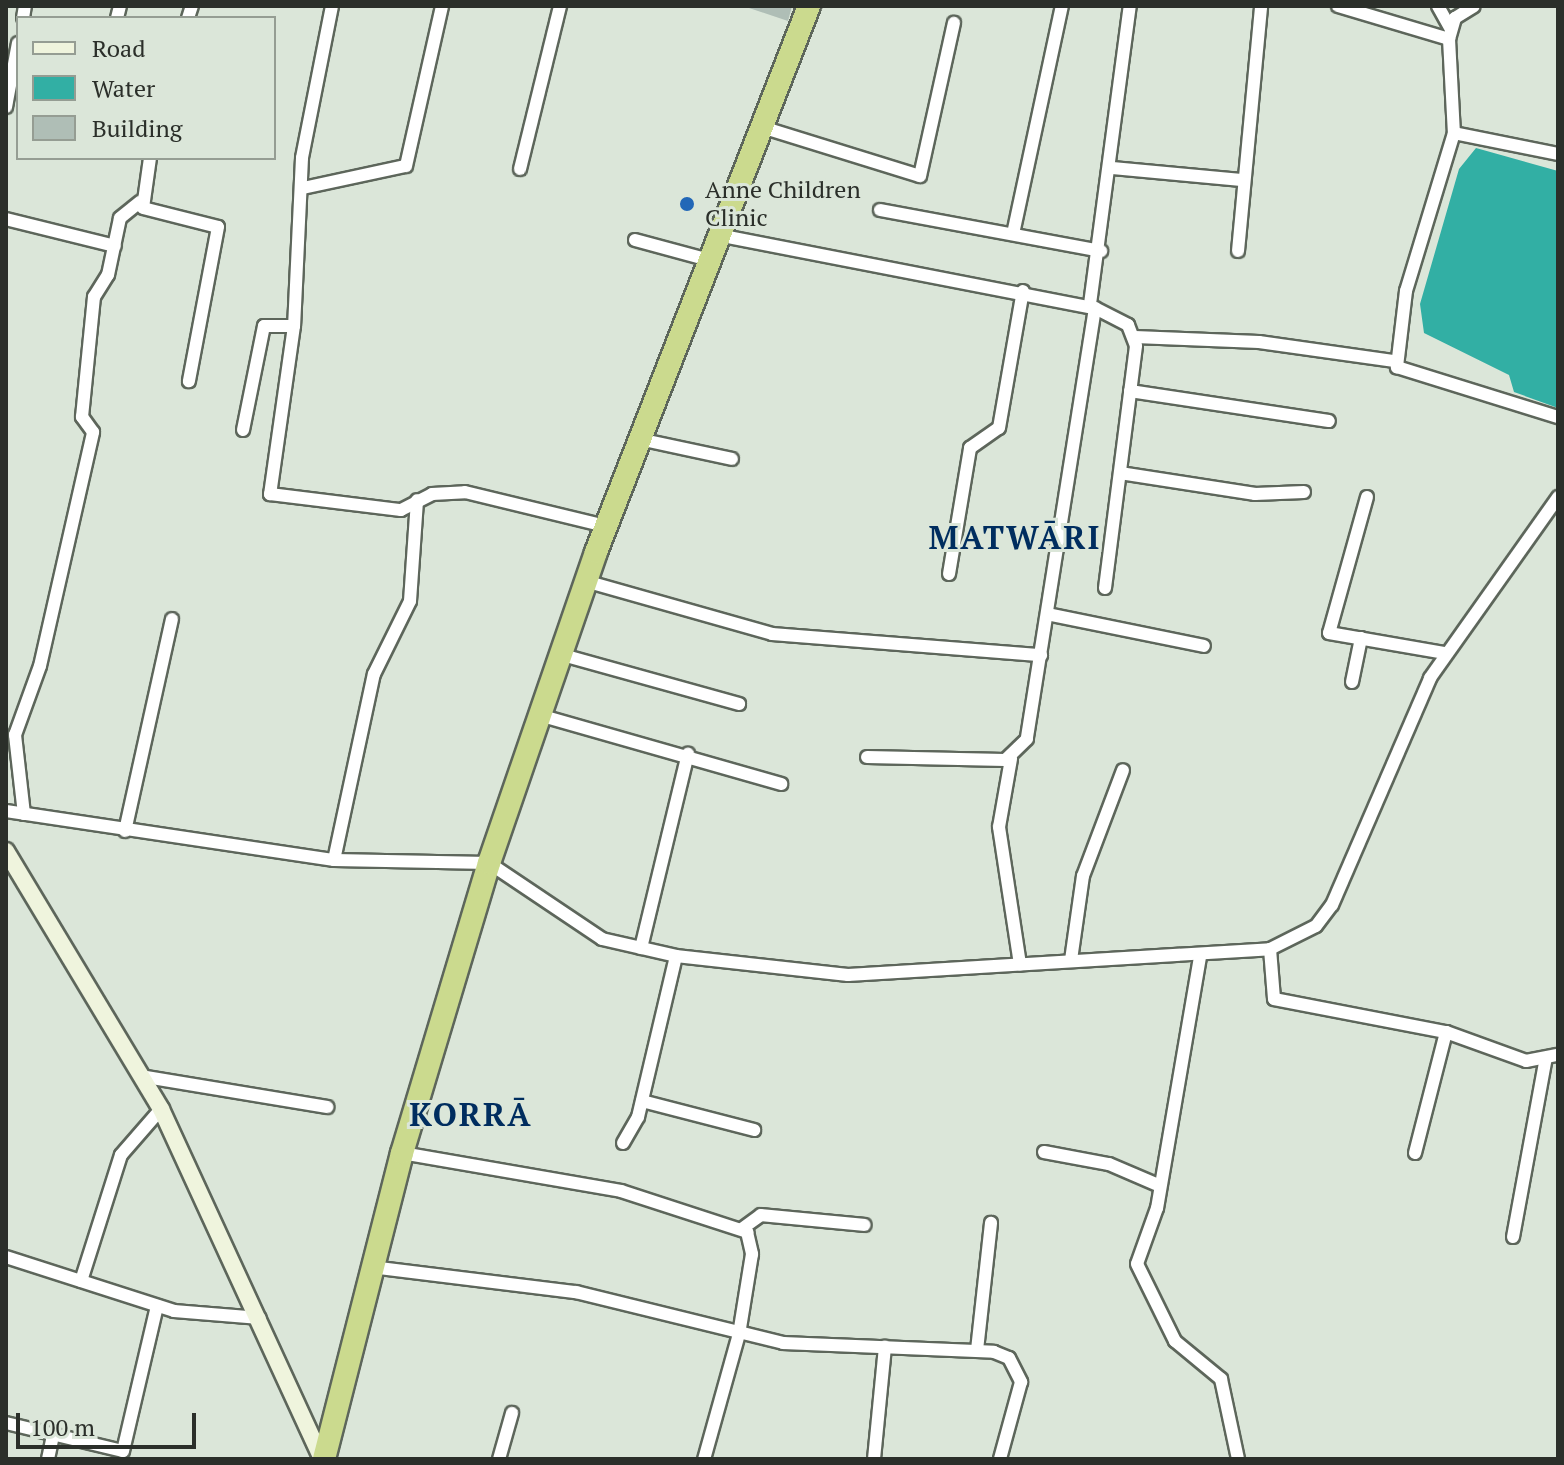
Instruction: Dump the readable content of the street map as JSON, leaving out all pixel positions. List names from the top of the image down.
{
  "districts": ["MATWĀRI", "KORRĀ"],
  "places": ["Anne Children Clinic"],
  "legend": ["Road", "Water", "Building"],
  "scale_bar": "100 m"
}
